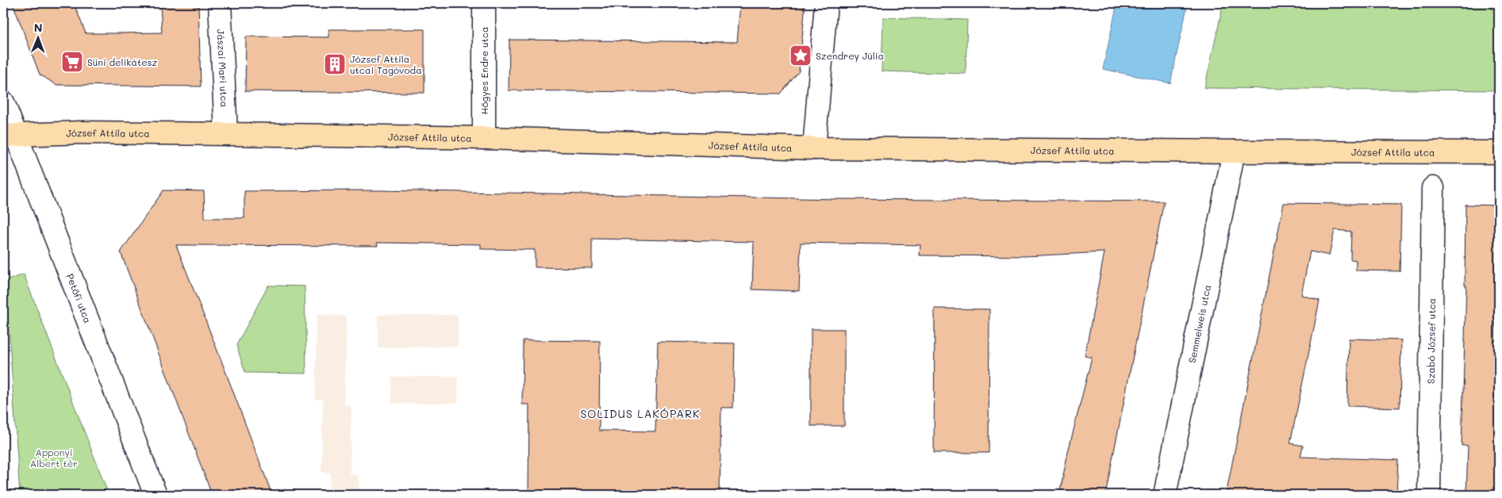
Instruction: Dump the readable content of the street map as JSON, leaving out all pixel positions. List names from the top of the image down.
{
  "streets": {
    "main road": ["József Attila utca"],
    "street": [
      "Jászai Mari utca",
      "Hőgyes Endre utca",
      "Petőfi utca",
      "Semmelweis utca",
      "Szabó József utca"
    ]
  },
  "crossings": [
    ["Jászai Mari utca", "József Attila utca"],
    ["Hőgyes Endre utca", "József Attila utca"],
    ["József Attila utca", "Petőfi utca"],
    ["József Attila utca", "Semmelweis utca"]
  ],
  "districts": ["SOLIDUS LAKÓPARK"],
  "parks": ["Apponyi Albert tér"],
  "places": {
    "place": ["Szendrey Júlia"],
    "supermarket": ["Süni delikátesz"],
    "building": ["József Attila utcai Tagóvoda"]
  },
  "north": "top"
}
